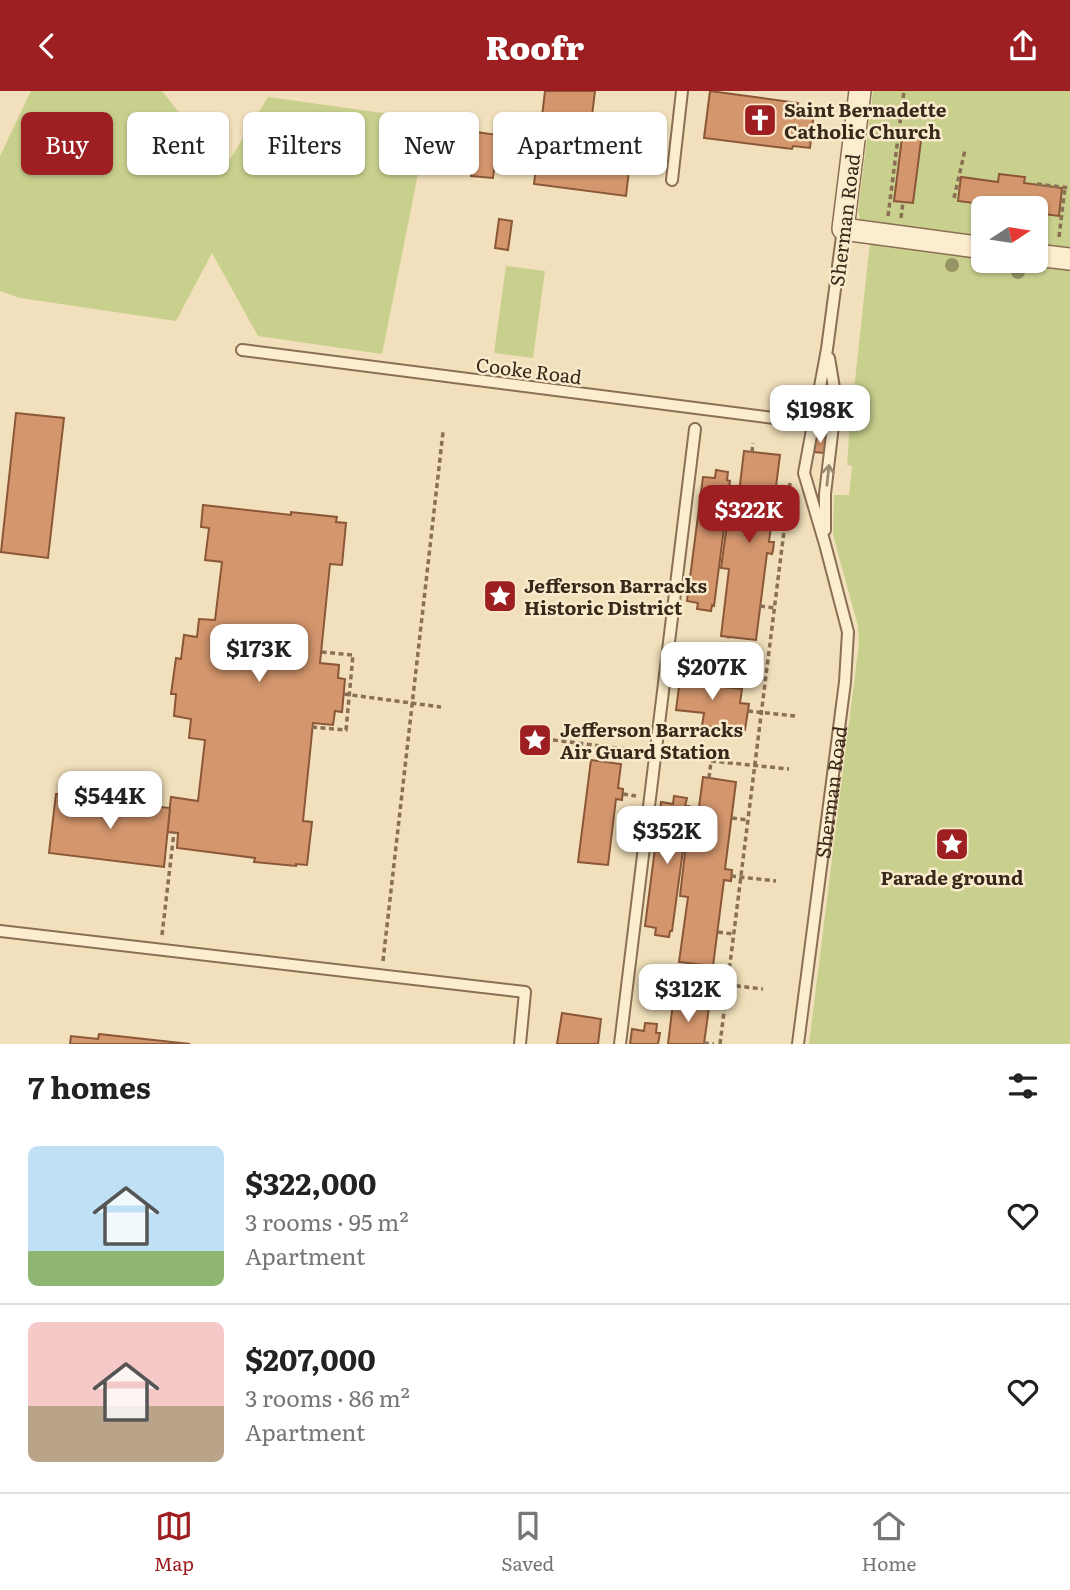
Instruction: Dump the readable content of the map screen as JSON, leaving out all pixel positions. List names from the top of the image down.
{
  "streets": {
    "street": ["Sherman Road"],
    "lane": ["Cooke Road"]
  },
  "places": {
    "church": ["Saint Bernadette Catholic Church"],
    "place": ["Jefferson Barracks Historic District", "Jefferson Barracks Air Guard Station", "Parade ground"]
  },
  "north": "right",
  "page": {
    "header": "Roofr",
    "chip": [
      "Buy",
      "Rent",
      "Filters",
      "New",
      "Apartment"
    ],
    "price": [
      "$198K",
      "$322K",
      "$173K",
      "$207K",
      "$544K",
      "$352K",
      "$312K"
    ],
    "heading": "7 homes",
    "list": [
      {
        "name": "$322,000",
        "note": "3 rooms · 95 m² · Apartment"
      },
      {
        "name": "$207,000",
        "note": "3 rooms · 86 m² · Apartment"
      }
    ],
    "tabs": ["Map", "Saved", "Home"]
  }
}
